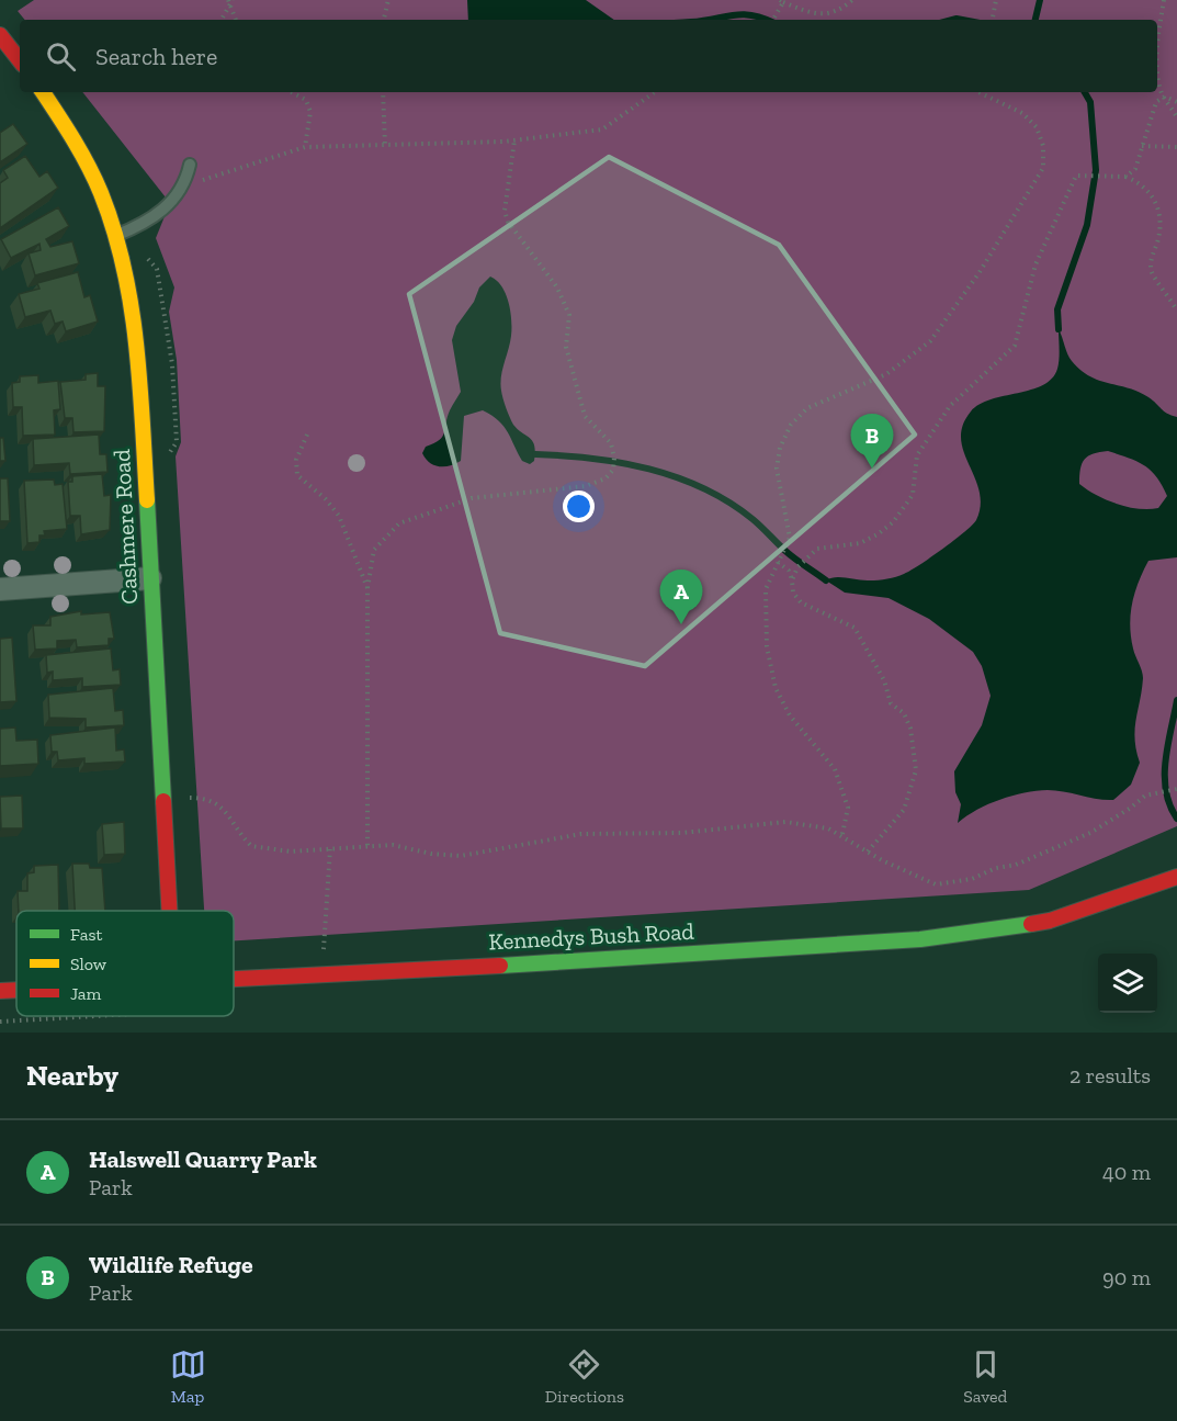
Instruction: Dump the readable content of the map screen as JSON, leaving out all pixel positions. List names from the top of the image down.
{
  "streets": {
    "street": ["Cashmere Road", "Kennedys Bush Road"]
  },
  "legend": ["Fast", "Slow", "Jam"],
  "page": {
    "search": "Search here",
    "pins": ["B", "A"],
    "heading": ["Nearby", "2 results"],
    "list": [
      {
        "mark": "A",
        "name": "Halswell Quarry Park",
        "note": "Park",
        "value": "40 m"
      },
      {
        "mark": "B",
        "name": "Wildlife Refuge",
        "note": "Park",
        "value": "90 m"
      }
    ],
    "nav": ["Map", "Directions", "Saved"]
  }
}
